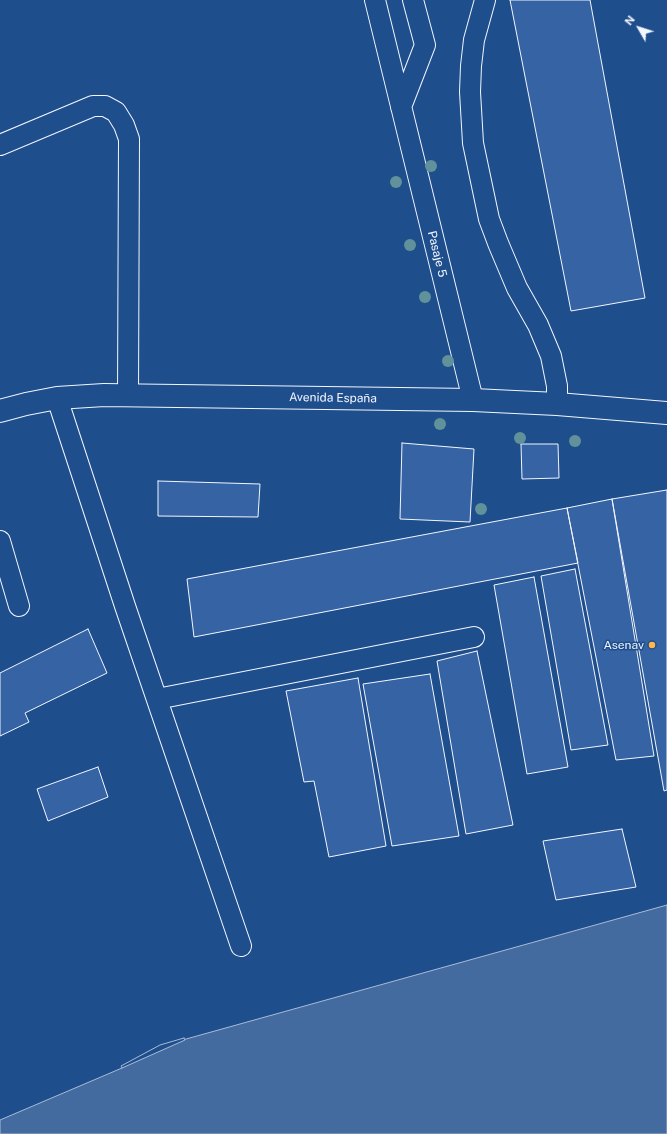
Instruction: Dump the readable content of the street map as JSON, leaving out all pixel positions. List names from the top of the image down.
{
  "streets": {
    "main road": ["Avenida España"],
    "street": ["Pasaje 5"]
  },
  "crossings": [
    ["Pasaje 5", "Avenida España"]
  ],
  "places": ["Asenav"],
  "north": "top left"
}
